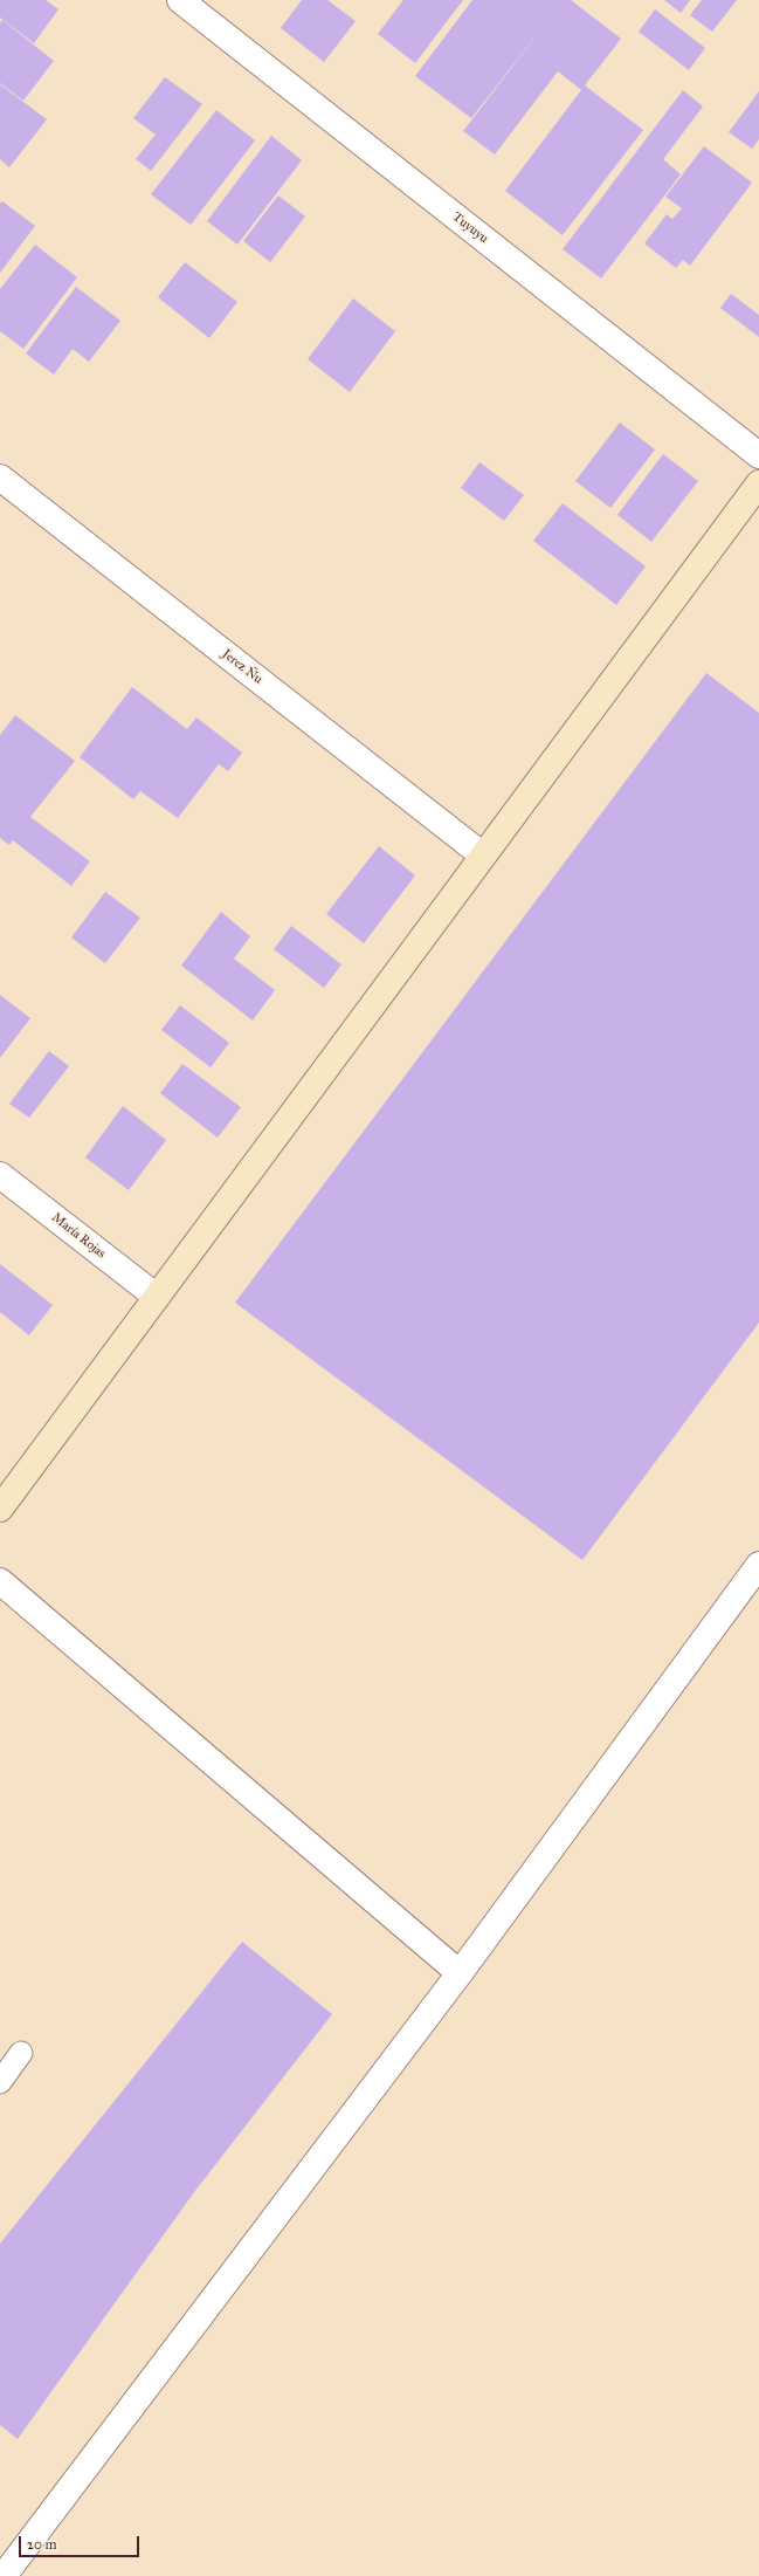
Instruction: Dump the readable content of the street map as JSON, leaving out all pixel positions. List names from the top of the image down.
{
  "streets": {
    "street": ["Tuyuyu", "Jerez Ñu", "María Rojas"]
  },
  "scale_bar": "20 m"
}
